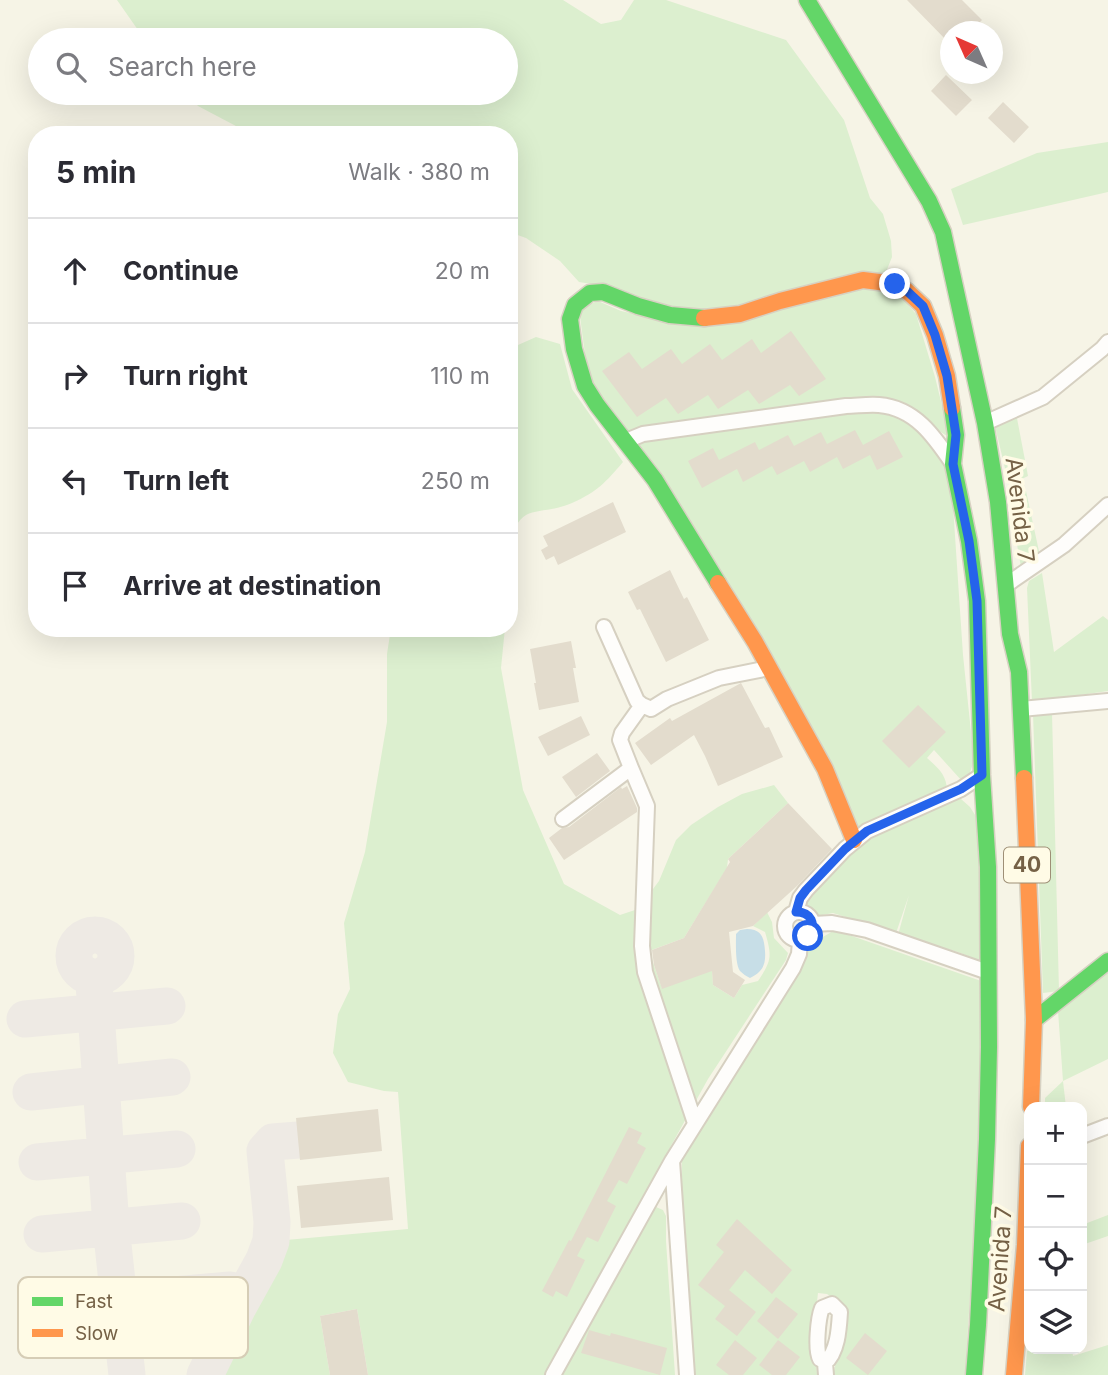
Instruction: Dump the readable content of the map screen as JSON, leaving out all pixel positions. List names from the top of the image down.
{
  "streets": {
    "street": ["Avenida 7", "40"]
  },
  "legend": ["Fast", "Slow"],
  "north": "top left",
  "page": {
    "search": "Search here",
    "heading": ["5 min", "Walk · 380 m"],
    "list": [
      ["Continue", "20 m"],
      ["Turn right", "110 m"],
      ["Turn left", "250 m"],
      "Arrive at destination"
    ],
    "map_buttons": ["+", "−"]
  }
}
